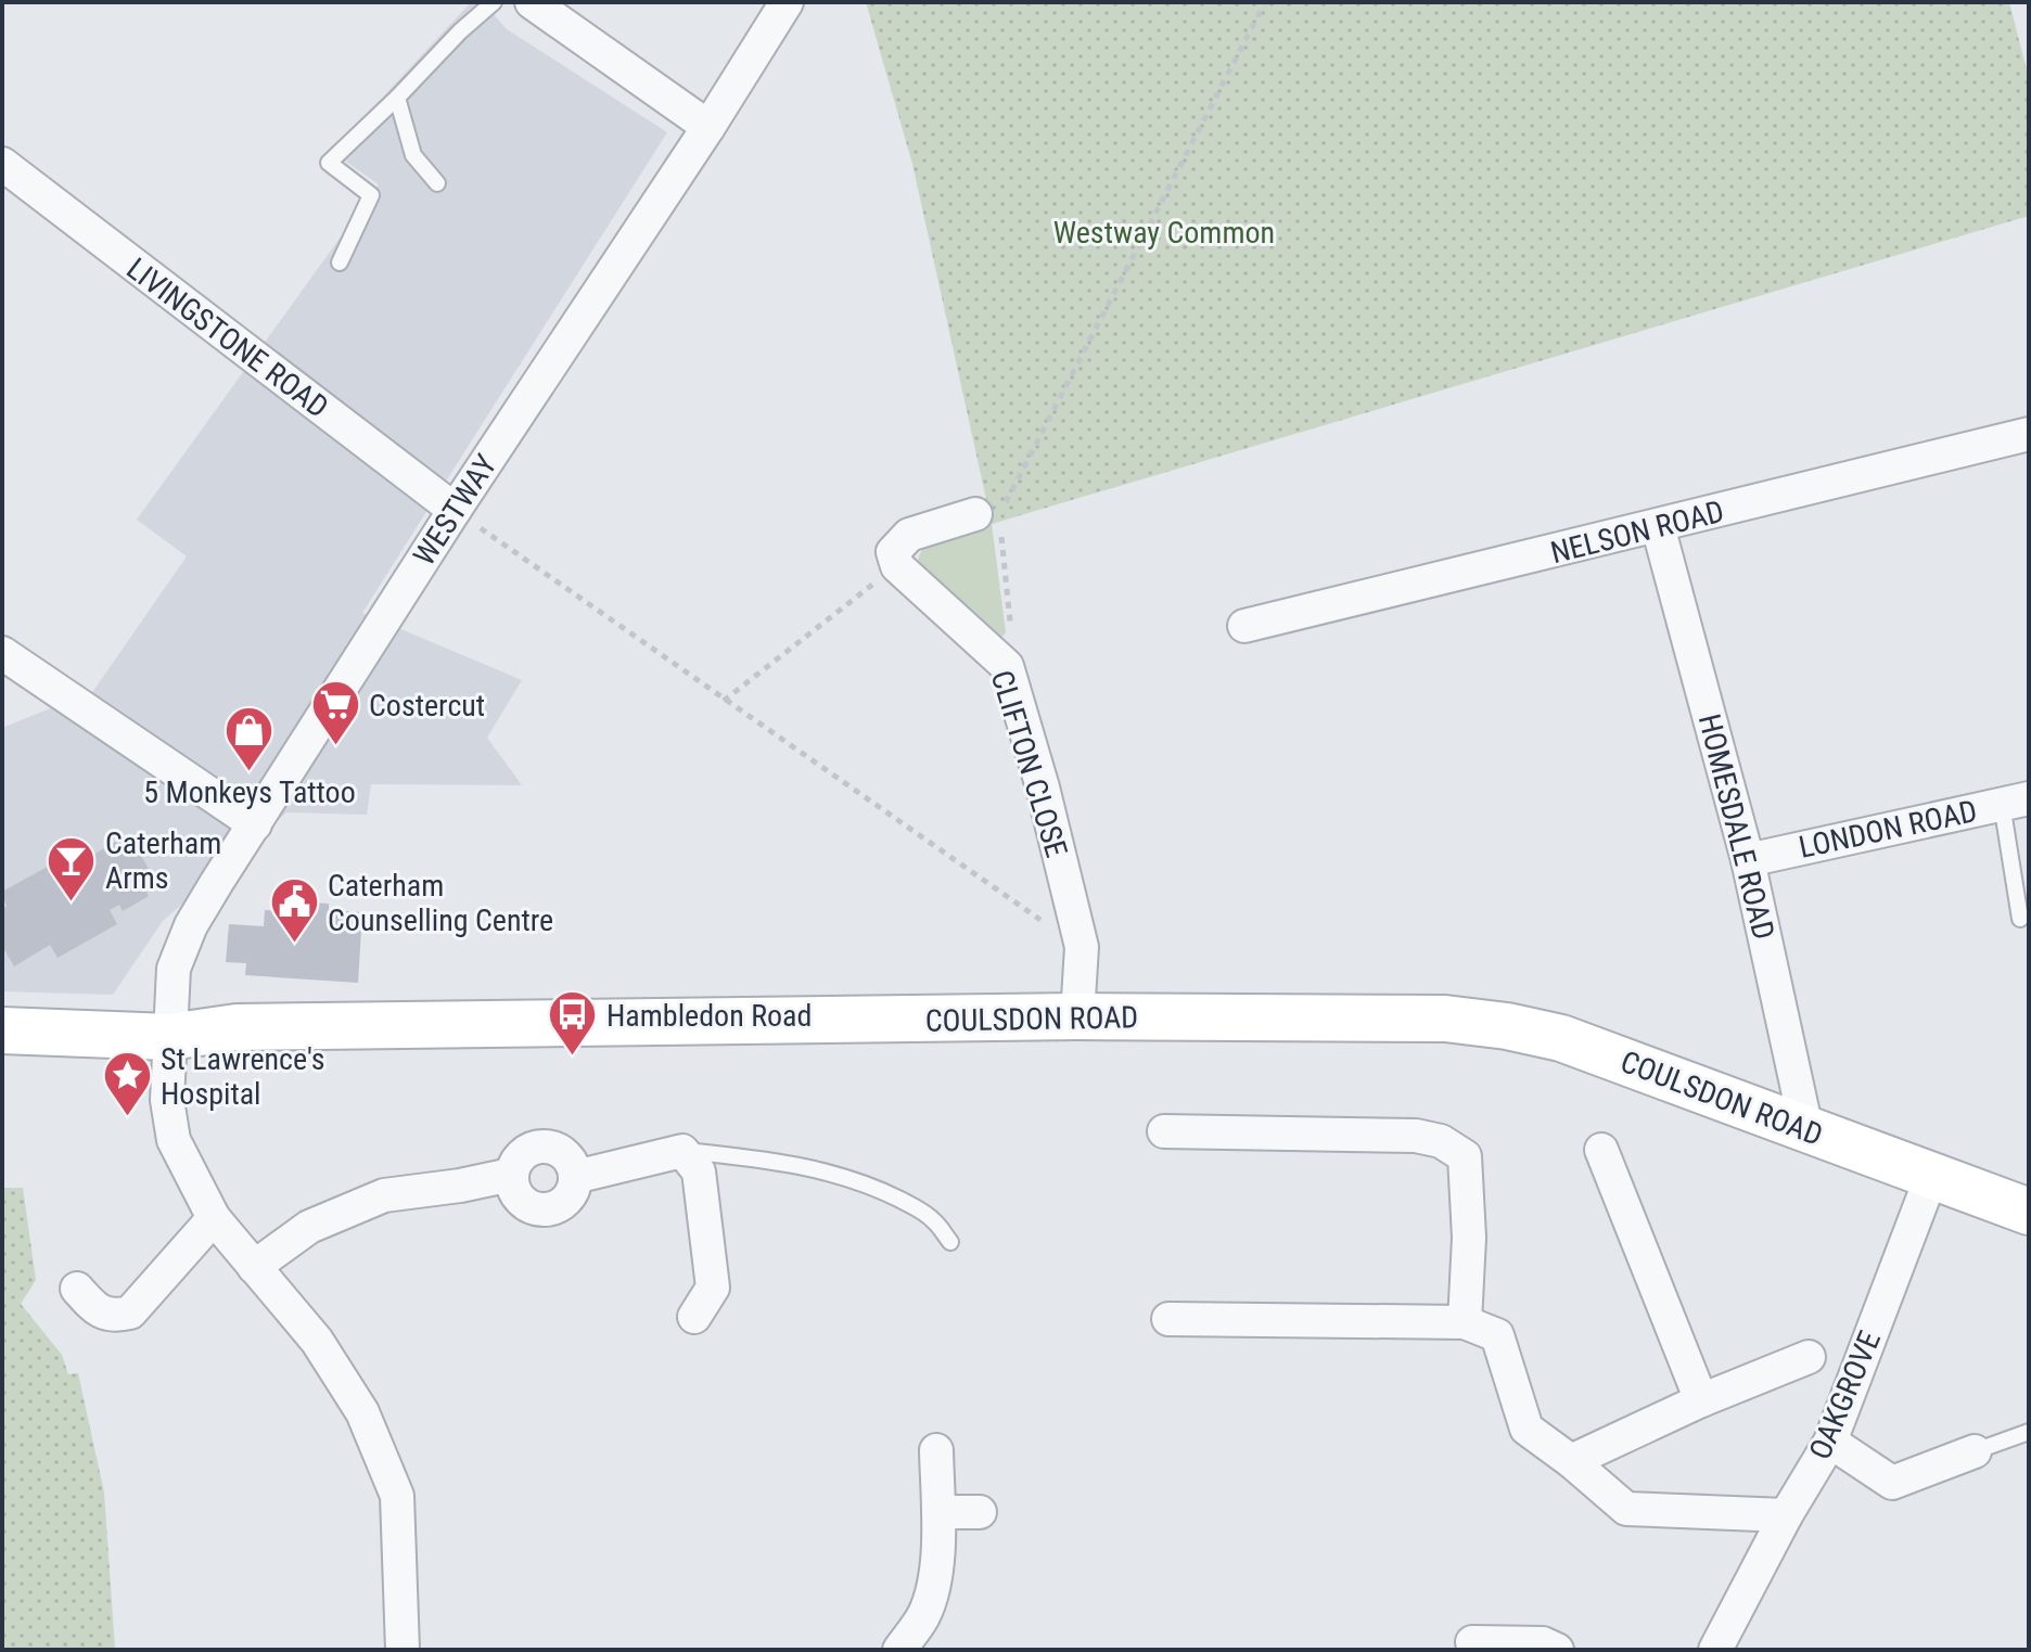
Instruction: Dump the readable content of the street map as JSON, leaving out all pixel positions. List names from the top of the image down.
{
  "streets": {
    "street": [
      "LIVINGSTONE ROAD",
      "WESTWAY",
      "NELSON ROAD",
      "CLIFTON CLOSE",
      "HOMESDALE ROAD",
      "LONDON ROAD",
      "COULSDON ROAD",
      "OAKGROVE"
    ]
  },
  "crossings": [
    ["LIVINGSTONE ROAD", "WESTWAY"],
    ["WESTWAY", "COULSDON ROAD"],
    ["NELSON ROAD", "HOMESDALE ROAD"],
    ["CLIFTON CLOSE", "COULSDON ROAD"],
    ["HOMESDALE ROAD", "LONDON ROAD"],
    ["HOMESDALE ROAD", "COULSDON ROAD"],
    ["COULSDON ROAD", "OAKGROVE"]
  ],
  "parks": ["Westway Common"],
  "places": {
    "supermarket": ["Costercut"],
    "shop": ["5 Monkeys Tattoo"],
    "bar": ["Caterham Arms"],
    "public building": ["Caterham Counselling Centre"],
    "bus stop": ["Hambledon Road"],
    "place": ["St Lawrence's Hospital"]
  }
}
